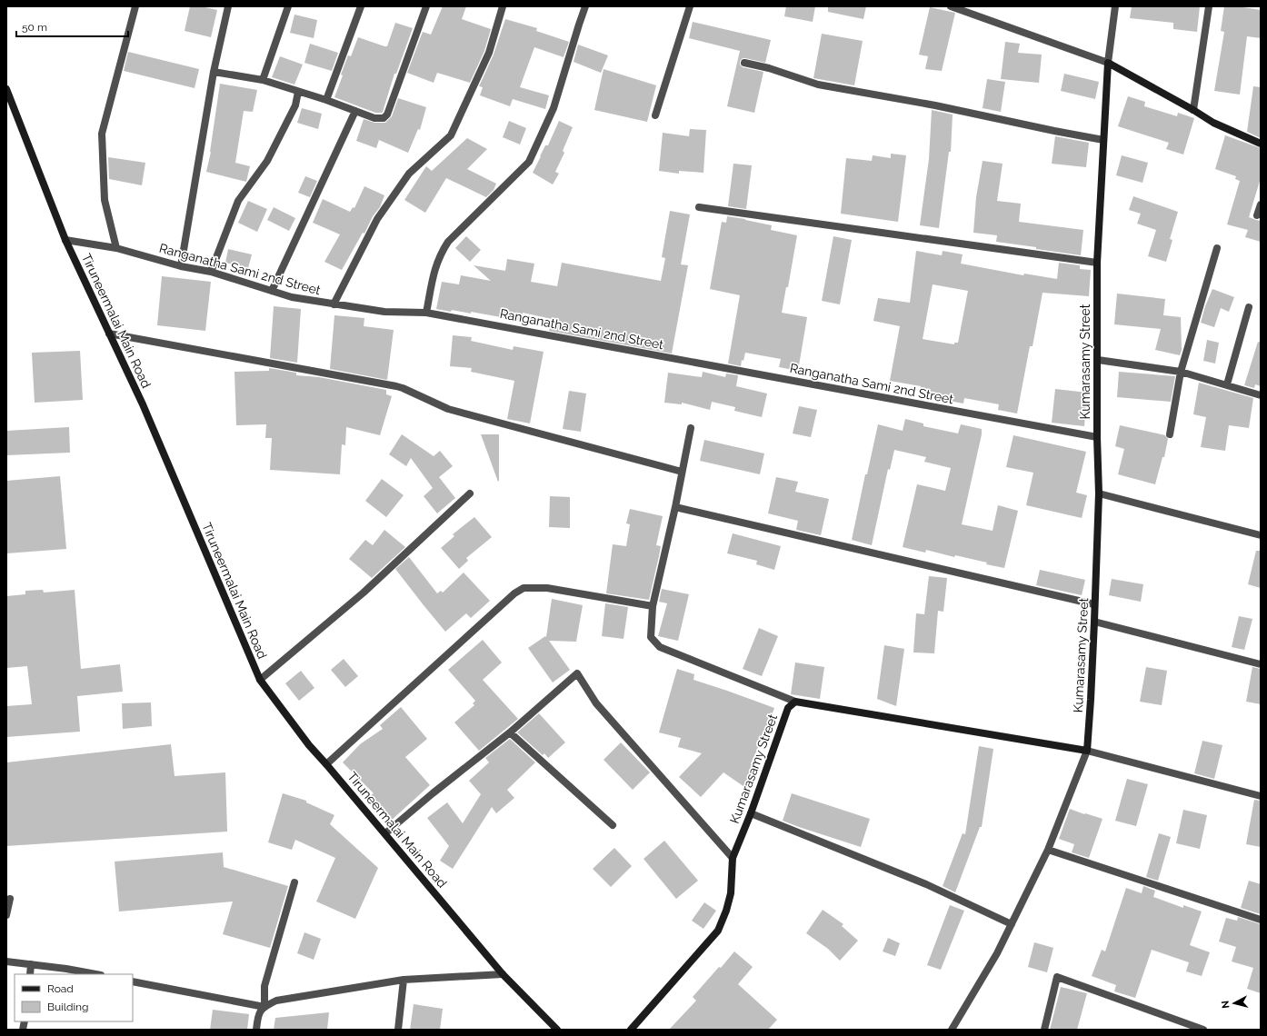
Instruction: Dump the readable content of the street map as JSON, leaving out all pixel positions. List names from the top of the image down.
{
  "streets": {
    "street": ["Ranganatha Sami 2nd Street", "Tiruneermalai Main Road", "Kumarasamy Street"]
  },
  "crossings": [
    ["Ranganatha Sami 2nd Street", "Tiruneermalai Main Road"],
    ["Ranganatha Sami 2nd Street", "Kumarasamy Street"]
  ],
  "legend": ["Road", "Building"],
  "scale_bar": "50 m",
  "north": "left"
}
